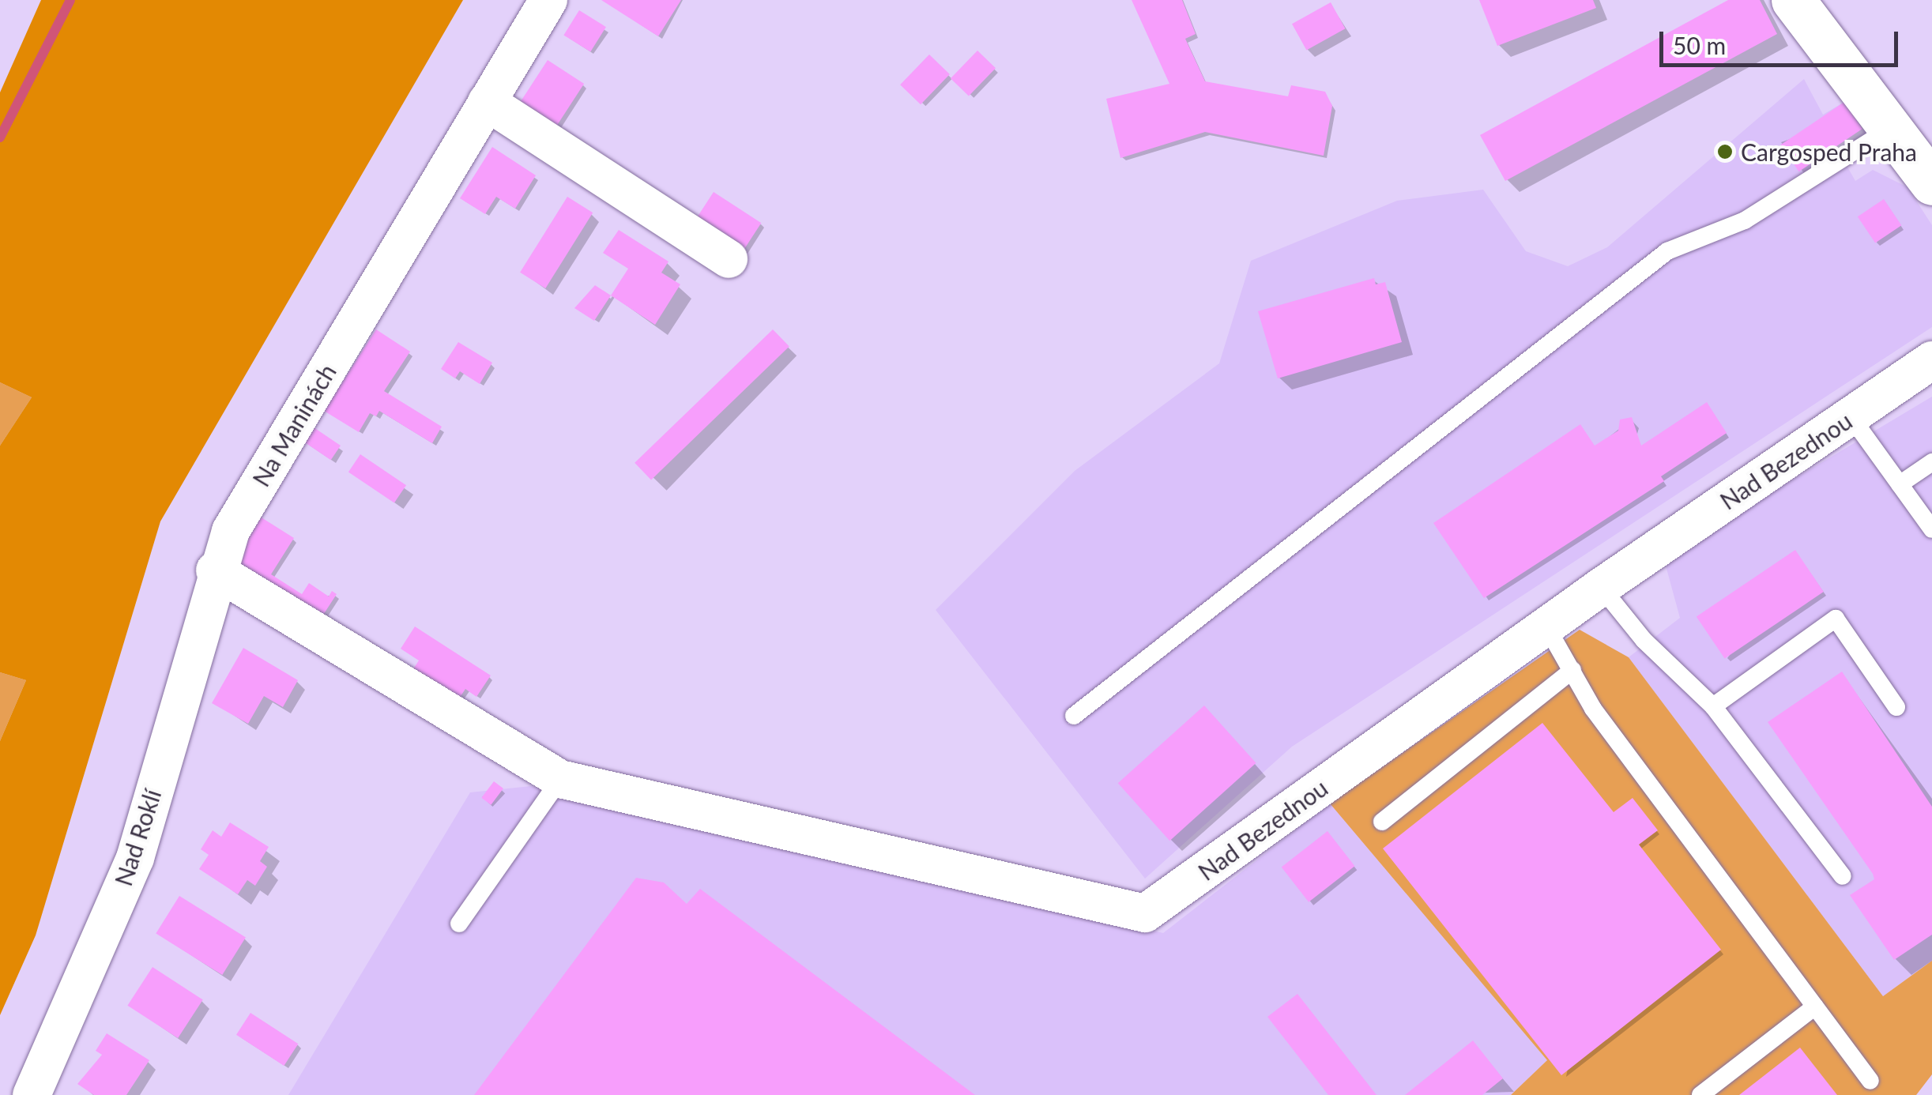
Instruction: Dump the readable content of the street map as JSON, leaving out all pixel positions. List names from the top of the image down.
{
  "streets": {
    "street": ["Na Maninách", "Nad Bezednou", "Nad Roklí"]
  },
  "crossings": [
    ["Na Maninách", "Nad Bezednou"],
    ["Na Maninách", "Nad Roklí"],
    ["Nad Bezednou", "Nad Roklí"]
  ],
  "places": ["Cargosped Praha"],
  "scale_bar": "50 m"
}
